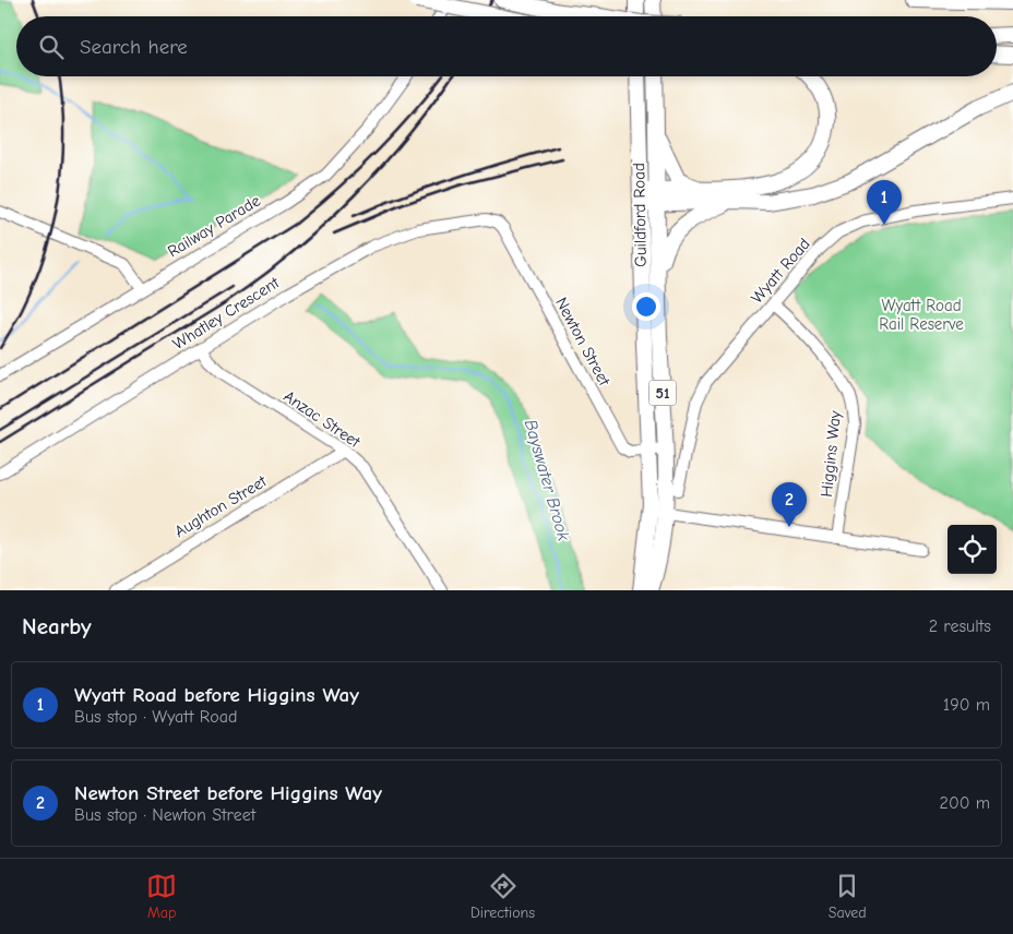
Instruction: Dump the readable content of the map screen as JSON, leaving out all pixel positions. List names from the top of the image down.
{
  "streets": {
    "highway": ["Guildford Road", "51"],
    "street": [
      "Railway Parade",
      "Wyatt Road",
      "Whatley Crescent",
      "Newton Street",
      "Anzac Street",
      "Higgins Way",
      "Aughton Street"
    ]
  },
  "crossings": [
    ["Guildford Road", "Newton Street"],
    ["Wyatt Road", "Higgins Way"],
    ["Whatley Crescent", "Newton Street"],
    ["Whatley Crescent", "Anzac Street"],
    ["Anzac Street", "Aughton Street"]
  ],
  "water": ["Bayswater Brook"],
  "parks": ["Wyatt Road Rail Reserve"],
  "page": {
    "search": "Search here",
    "pins": ["1", "2"],
    "heading": ["Nearby", "2 results"],
    "list": [
      {
        "mark": "1",
        "name": "Wyatt Road before Higgins Way",
        "note": "Bus stop · Wyatt Road",
        "value": "190 m"
      },
      {
        "mark": "2",
        "name": "Newton Street before Higgins Way",
        "note": "Bus stop · Newton Street",
        "value": "200 m"
      }
    ],
    "nav": ["Map", "Directions", "Saved"]
  }
}
